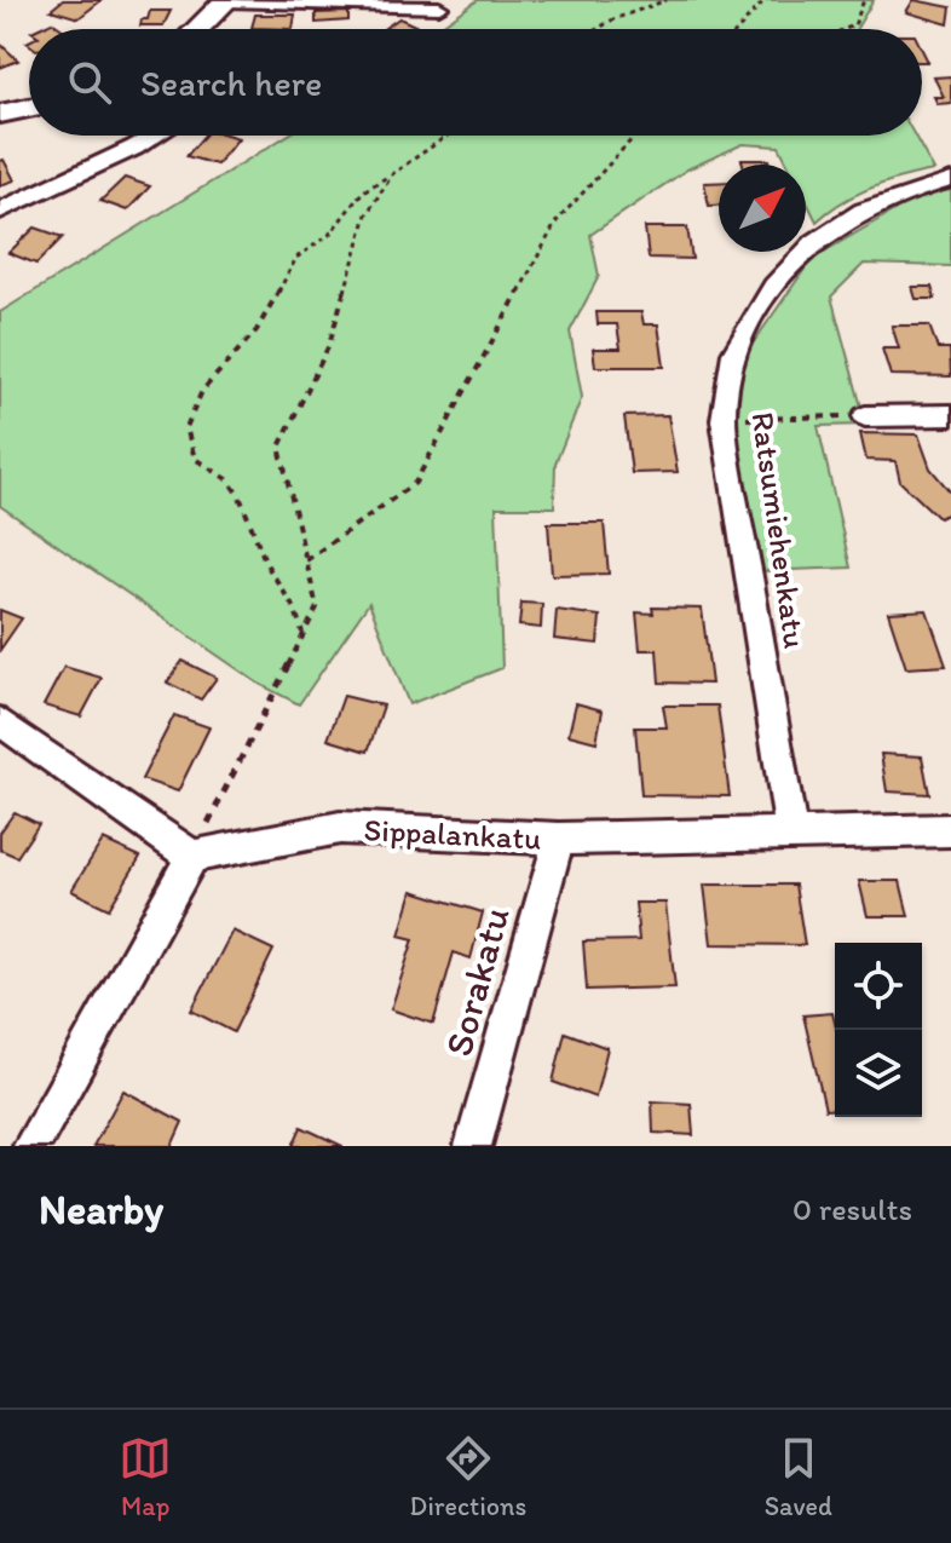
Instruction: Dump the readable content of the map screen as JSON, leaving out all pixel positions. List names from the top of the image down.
{
  "streets": {
    "street": ["Ratsumiehenkatu", "Sippalankatu", "Sorakatu"]
  },
  "crossings": [
    ["Ratsumiehenkatu", "Sippalankatu"],
    ["Sippalankatu", "Sorakatu"]
  ],
  "north": "top right",
  "page": {
    "search": "Search here",
    "heading": ["Nearby", "0 results"],
    "nav": ["Map", "Directions", "Saved"]
  }
}
